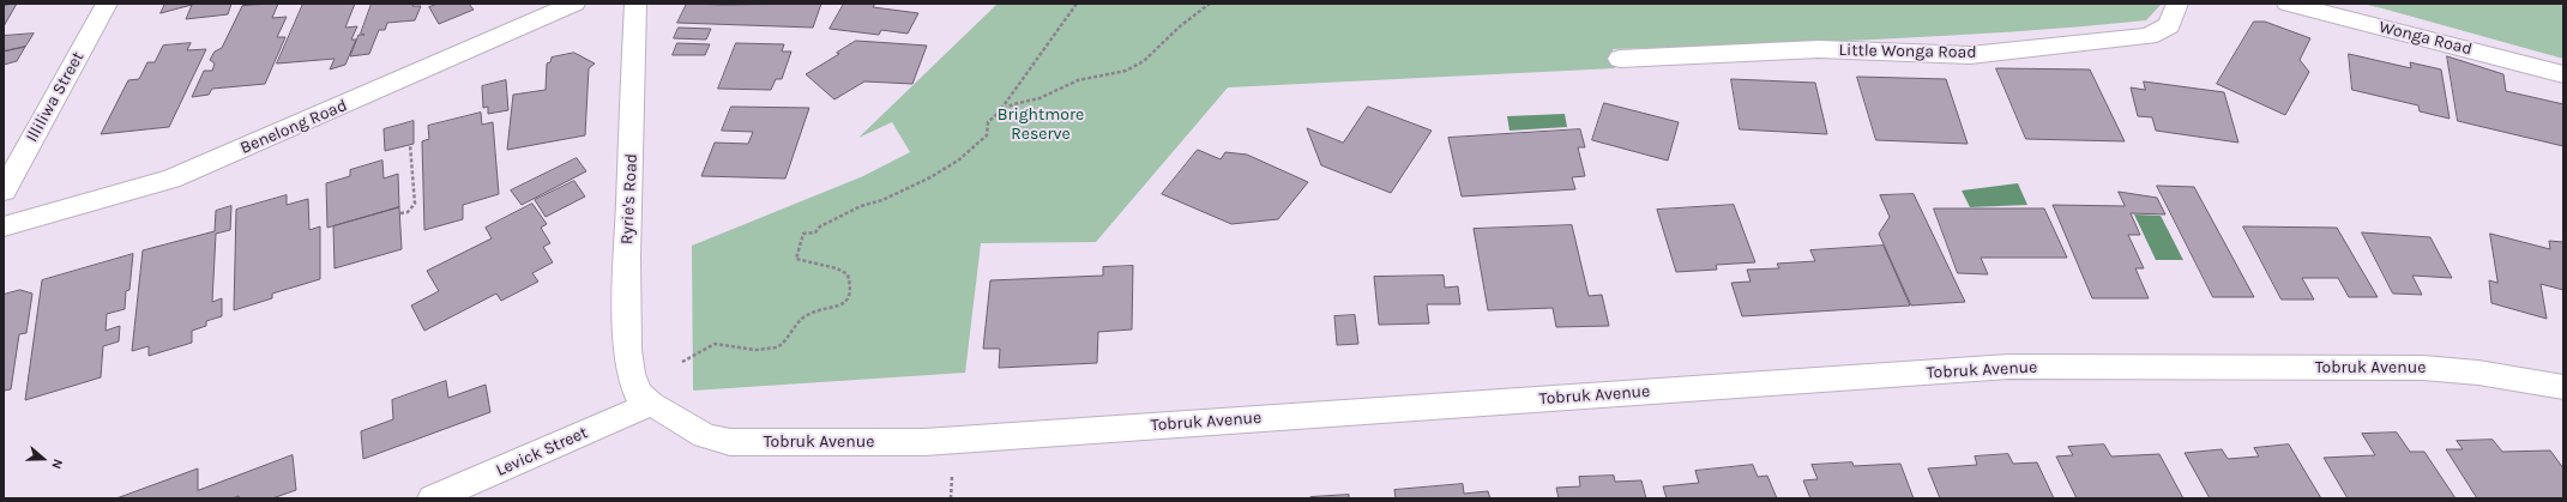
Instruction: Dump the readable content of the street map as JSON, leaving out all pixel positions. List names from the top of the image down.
{
  "streets": {
    "street": [
      "Wonga Road",
      "Little Wonga Road",
      "Illiliwa Street",
      "Benelong Road",
      "Ryrie's Road",
      "Tobruk Avenue",
      "Levick Street"
    ]
  },
  "crossings": [
    ["Ryrie's Road", "Tobruk Avenue"],
    ["Ryrie's Road", "Levick Street"],
    ["Tobruk Avenue", "Levick Street"]
  ],
  "parks": ["Brightmore Reserve"],
  "north": "right"
}
